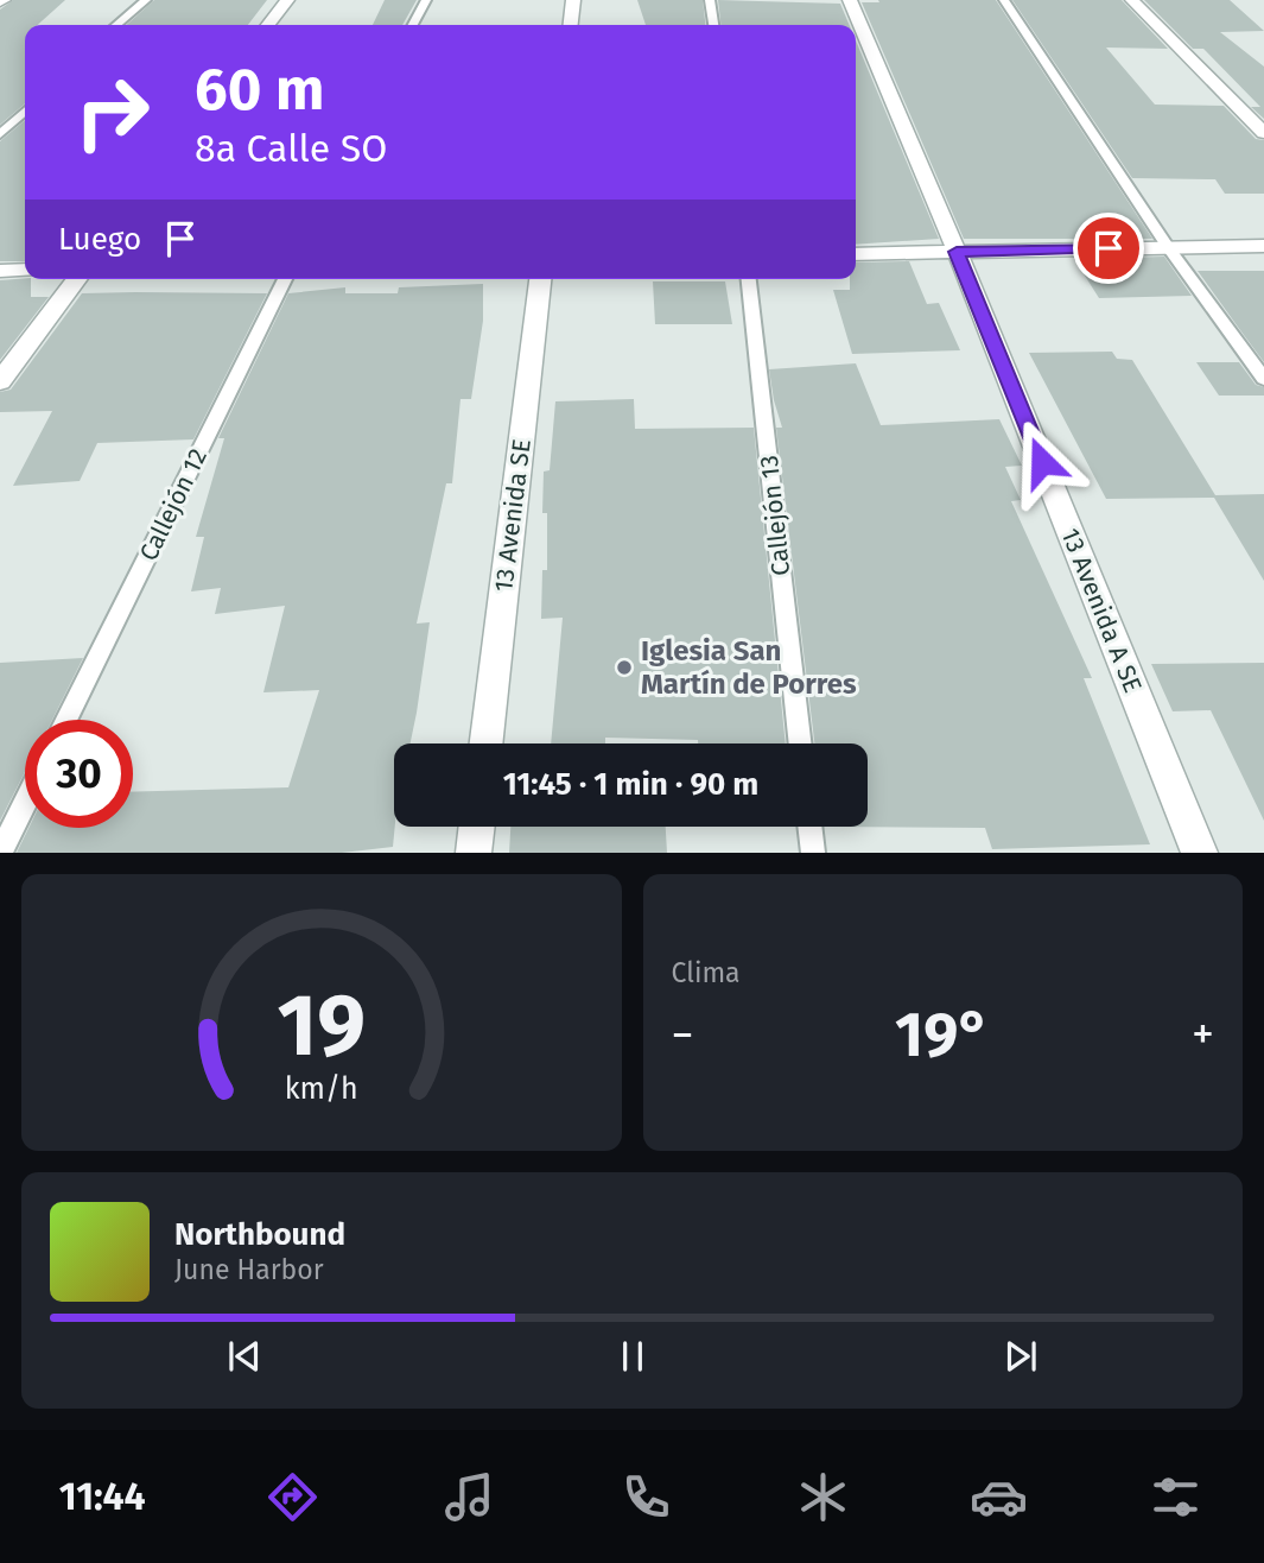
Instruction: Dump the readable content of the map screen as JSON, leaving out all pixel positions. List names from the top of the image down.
{
  "streets": {
    "street": ["13 Avenida SE", "13 Avenida A SE"],
    "lane": ["Callejón 12", "Callejón 13"]
  },
  "places": ["Iglesia San Martín de Porres"],
  "page": {
    "turn": ["60 m", "8a Calle SO"],
    "then": "Luego",
    "limit": "30",
    "trip": "11:45 · 1 min · 90 m",
    "tile": "Clima",
    "heat": ["−", "19°", "+"],
    "song": ["Northbound", "June Harbor"],
    "tabs": "11:44",
    "gauge": ["19", "km/h"]
  }
}
